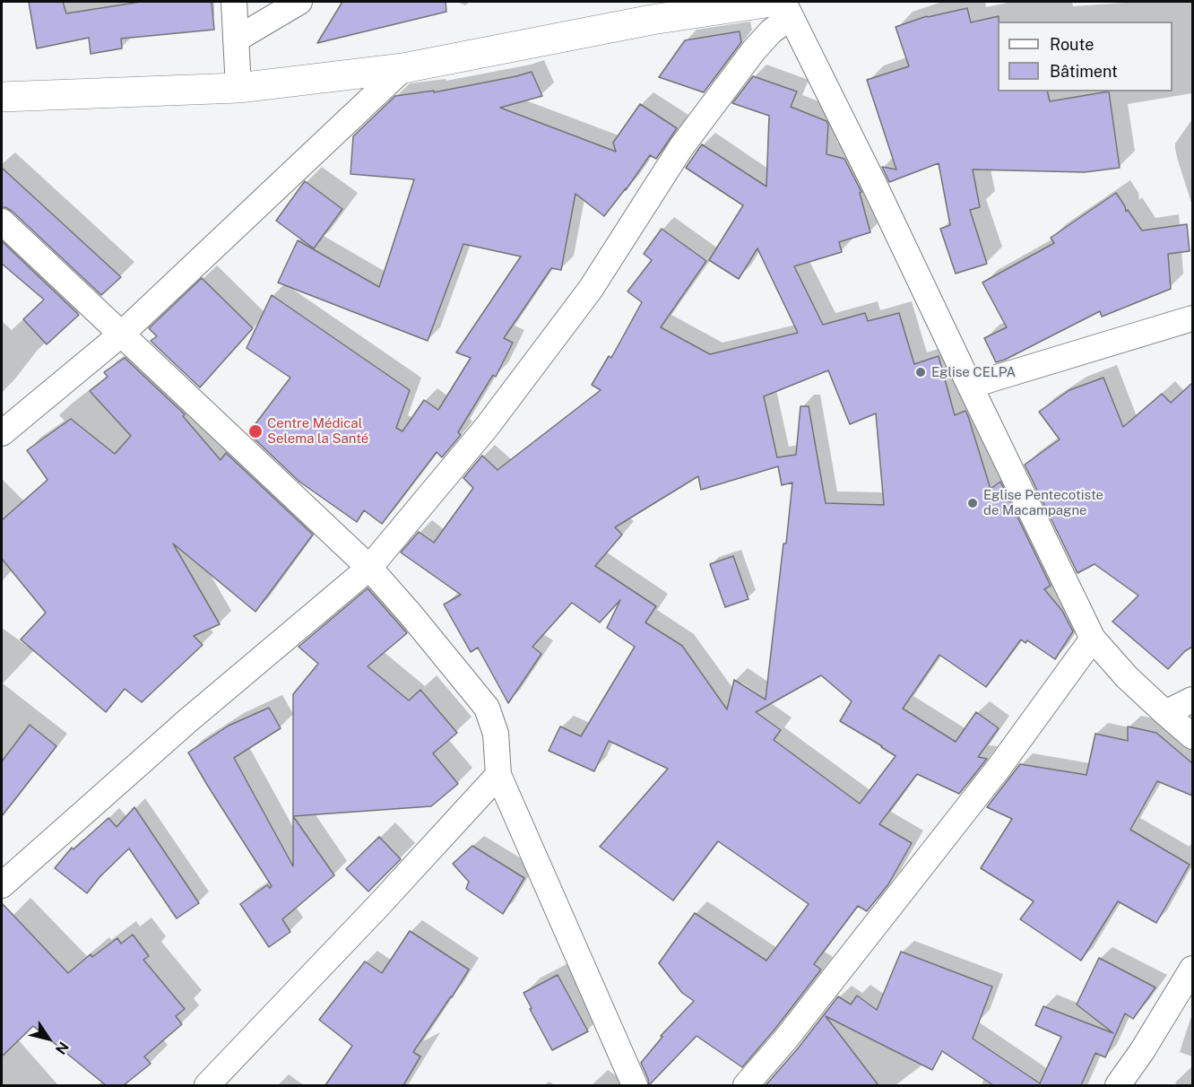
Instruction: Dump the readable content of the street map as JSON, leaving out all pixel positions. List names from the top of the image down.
{
  "places": ["Eglise CELPA", "Centre Médical Selema la Santé", "Eglise Pentecotiste de Macampagne"],
  "legend": ["Route", "Bâtiment"],
  "north": "bottom right"
}
